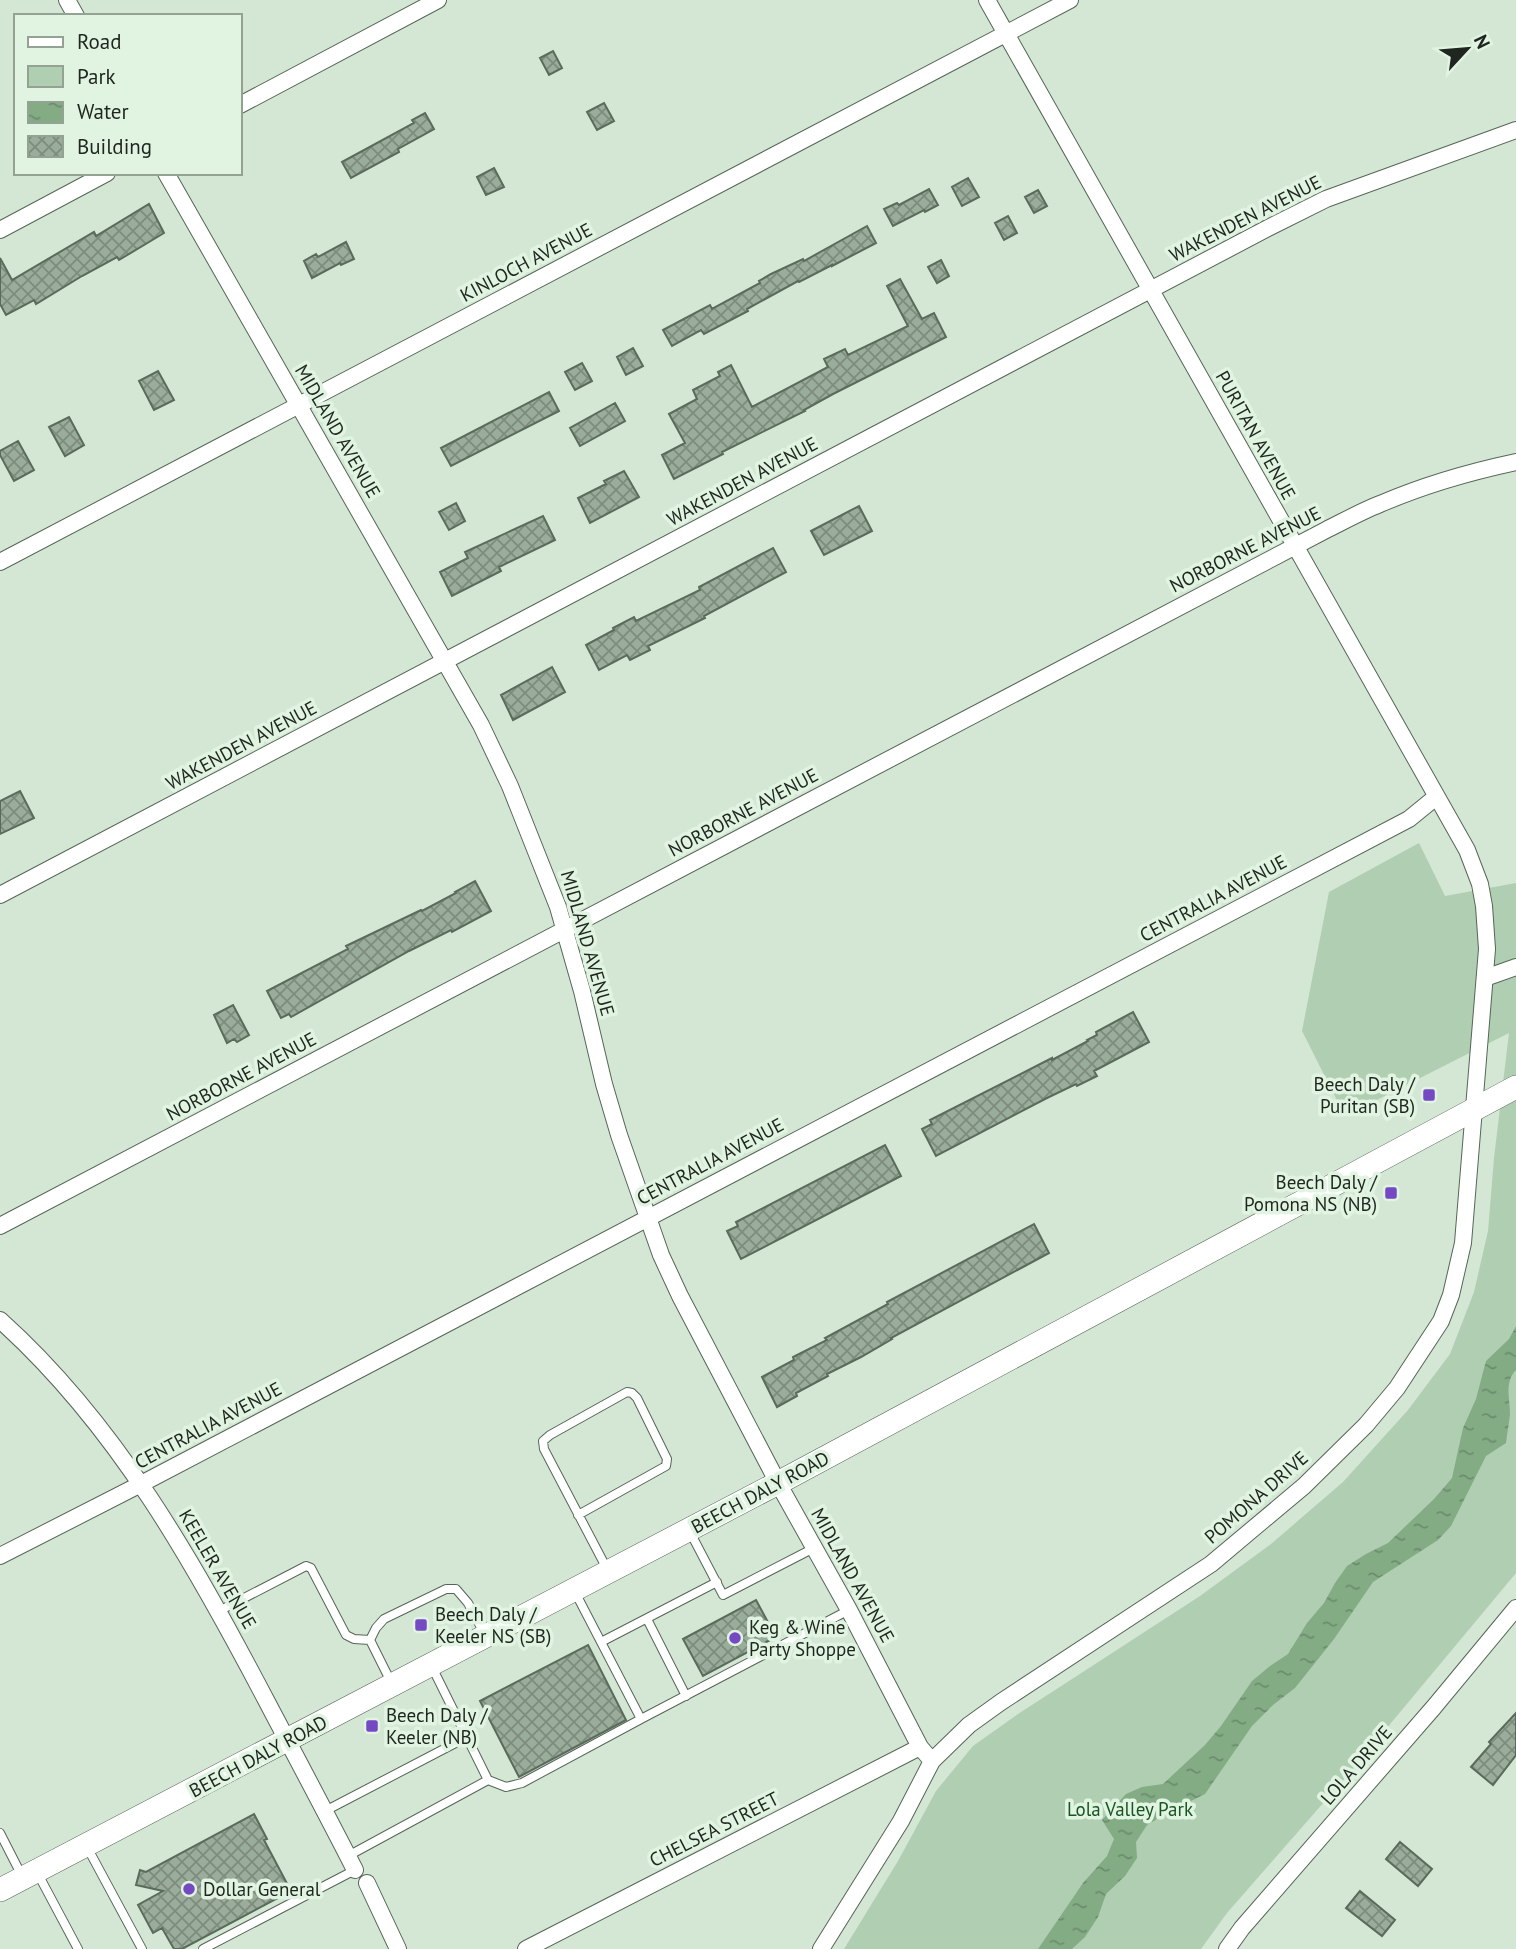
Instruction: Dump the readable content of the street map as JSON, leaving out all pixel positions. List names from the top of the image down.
{
  "streets": {
    "main road": ["BEECH DALY ROAD"],
    "street": [
      "WAKENDEN AVENUE",
      "KINLOCH AVENUE",
      "MIDLAND AVENUE",
      "PURITAN AVENUE",
      "NORBORNE AVENUE",
      "CENTRALIA AVENUE",
      "POMONA DRIVE",
      "KEELER AVENUE",
      "LOLA DRIVE",
      "CHELSEA STREET"
    ]
  },
  "crossings": [
    ["WAKENDEN AVENUE", "MIDLAND AVENUE"],
    ["WAKENDEN AVENUE", "PURITAN AVENUE"],
    ["KINLOCH AVENUE", "MIDLAND AVENUE"],
    ["KINLOCH AVENUE", "PURITAN AVENUE"],
    ["MIDLAND AVENUE", "NORBORNE AVENUE"],
    ["MIDLAND AVENUE", "CENTRALIA AVENUE"],
    ["MIDLAND AVENUE", "BEECH DALY ROAD"],
    ["MIDLAND AVENUE", "POMONA DRIVE"],
    ["MIDLAND AVENUE", "CHELSEA STREET"],
    ["PURITAN AVENUE", "NORBORNE AVENUE"],
    ["PURITAN AVENUE", "CENTRALIA AVENUE"],
    ["PURITAN AVENUE", "POMONA DRIVE"],
    ["CENTRALIA AVENUE", "KEELER AVENUE"],
    ["BEECH DALY ROAD", "POMONA DRIVE"],
    ["BEECH DALY ROAD", "KEELER AVENUE"]
  ],
  "parks": ["Lola Valley Park"],
  "places": {
    "transit": [
      "Beech Daly / Puritan (SB)",
      "Beech Daly / Pomona NS (NB)",
      "Beech Daly / Keeler NS (SB)",
      "Beech Daly / Keeler (NB)"
    ],
    "other": ["Keg & Wine Party Shoppe", "Dollar General"]
  },
  "legend": [
    "Road",
    "Park",
    "Water",
    "Building"
  ],
  "north": "top right"
}
